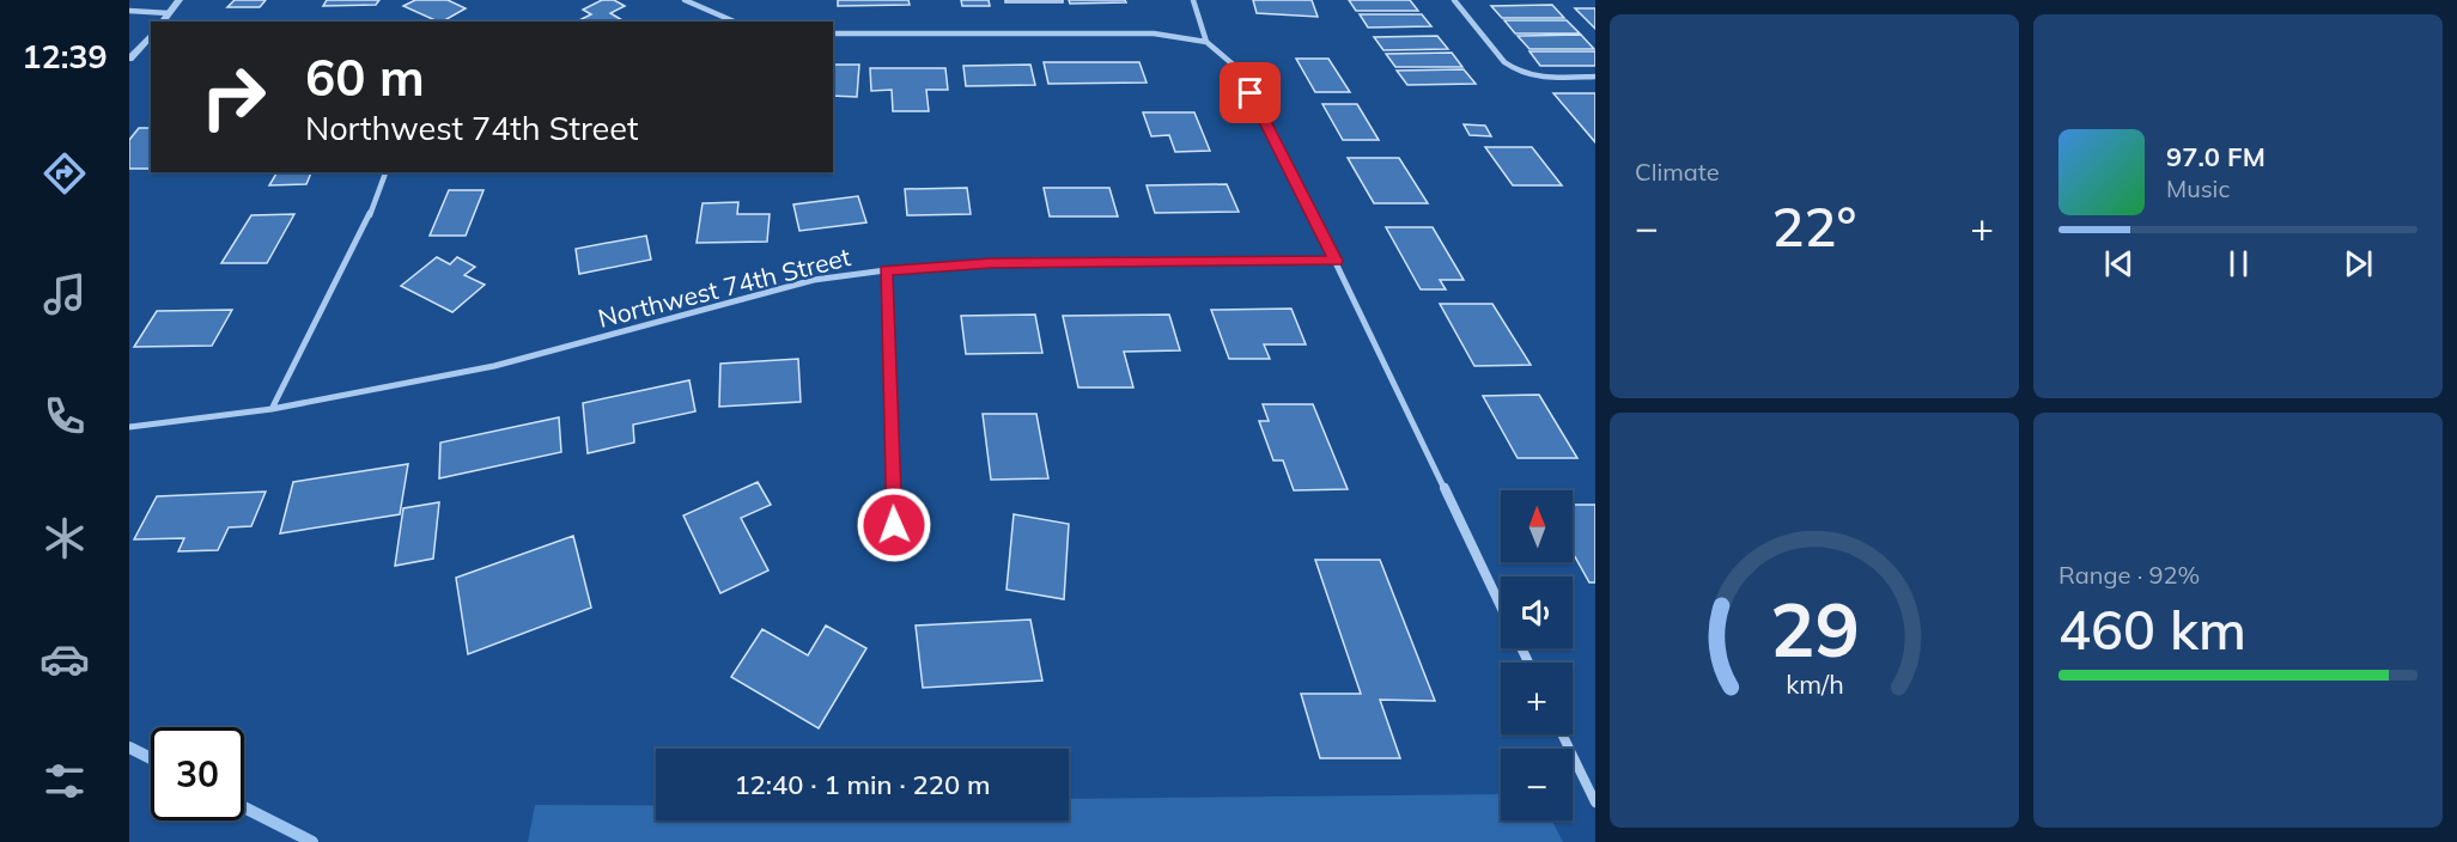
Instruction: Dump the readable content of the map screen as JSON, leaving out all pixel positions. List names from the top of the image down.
{
  "streets": {
    "street": ["Northwest 74th Street"]
  },
  "north": "top",
  "page": {
    "tabs": "12:39",
    "tile": [
      "Climate",
      ["Range · 92%", "460 km"]
    ],
    "turn": ["60 m", "Northwest 74th Street"],
    "song": ["97.0 FM", "Music"],
    "heat": ["−", "22°", "+"],
    "map_buttons": ["+", "−"],
    "limit": "30",
    "trip": "12:40 · 1 min · 220 m",
    "gauge": ["29", "km/h"]
  }
}
